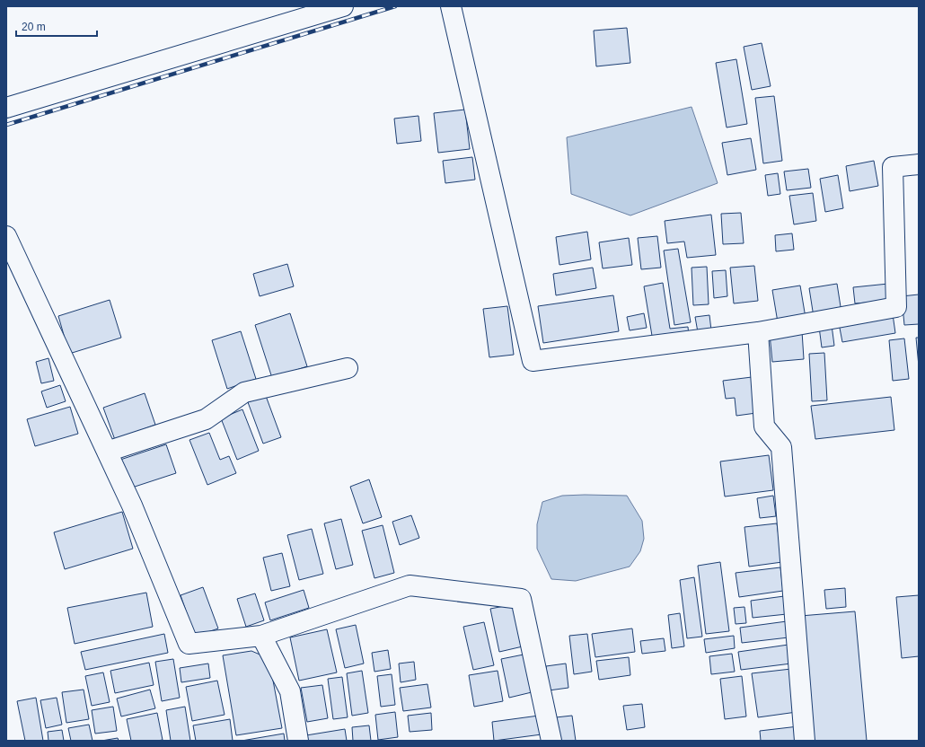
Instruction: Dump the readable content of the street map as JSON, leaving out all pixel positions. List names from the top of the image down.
{
  "scale_bar": "20 m"
}
